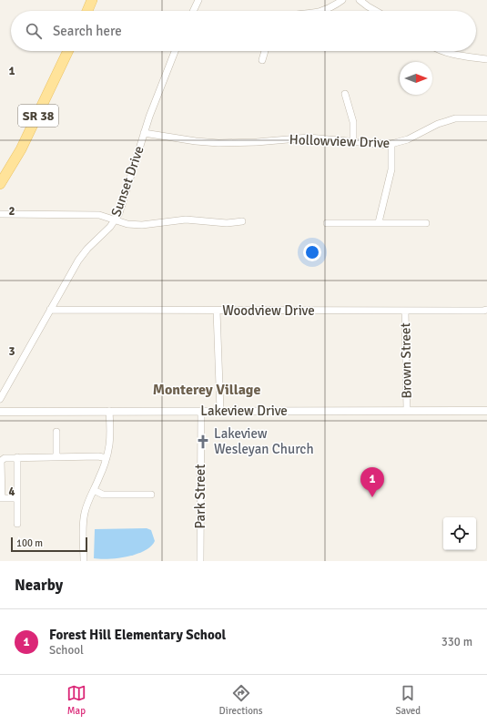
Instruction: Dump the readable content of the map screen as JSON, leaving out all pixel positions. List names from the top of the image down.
{
  "streets": {
    "main road": ["SR 38"],
    "street": [
      "Hollowview Drive",
      "Sunset Drive",
      "Woodview Drive",
      "Brown Street",
      "Lakeview Drive",
      "Park Street"
    ]
  },
  "crossings": [
    ["Hollowview Drive", "Sunset Drive"],
    ["Sunset Drive", "Woodview Drive"],
    ["Woodview Drive", "Brown Street"],
    ["Brown Street", "Lakeview Drive"],
    ["Lakeview Drive", "Park Street"]
  ],
  "districts": ["Monterey Village"],
  "places": {
    "church": ["Lakeview Wesleyan Church"]
  },
  "scale_bar": "100 m",
  "north": "right",
  "page": {
    "search": "Search here",
    "pins": "1",
    "scale": "100 m",
    "heading": "Nearby",
    "list": [
      {
        "mark": "1",
        "name": "Forest Hill Elementary School",
        "note": "School",
        "value": "330 m"
      }
    ],
    "nav": ["Map", "Directions", "Saved"]
  },
  "grid": {
    "rows": [
      "1",
      "2",
      "3",
      "4"
    ]
  }
}
